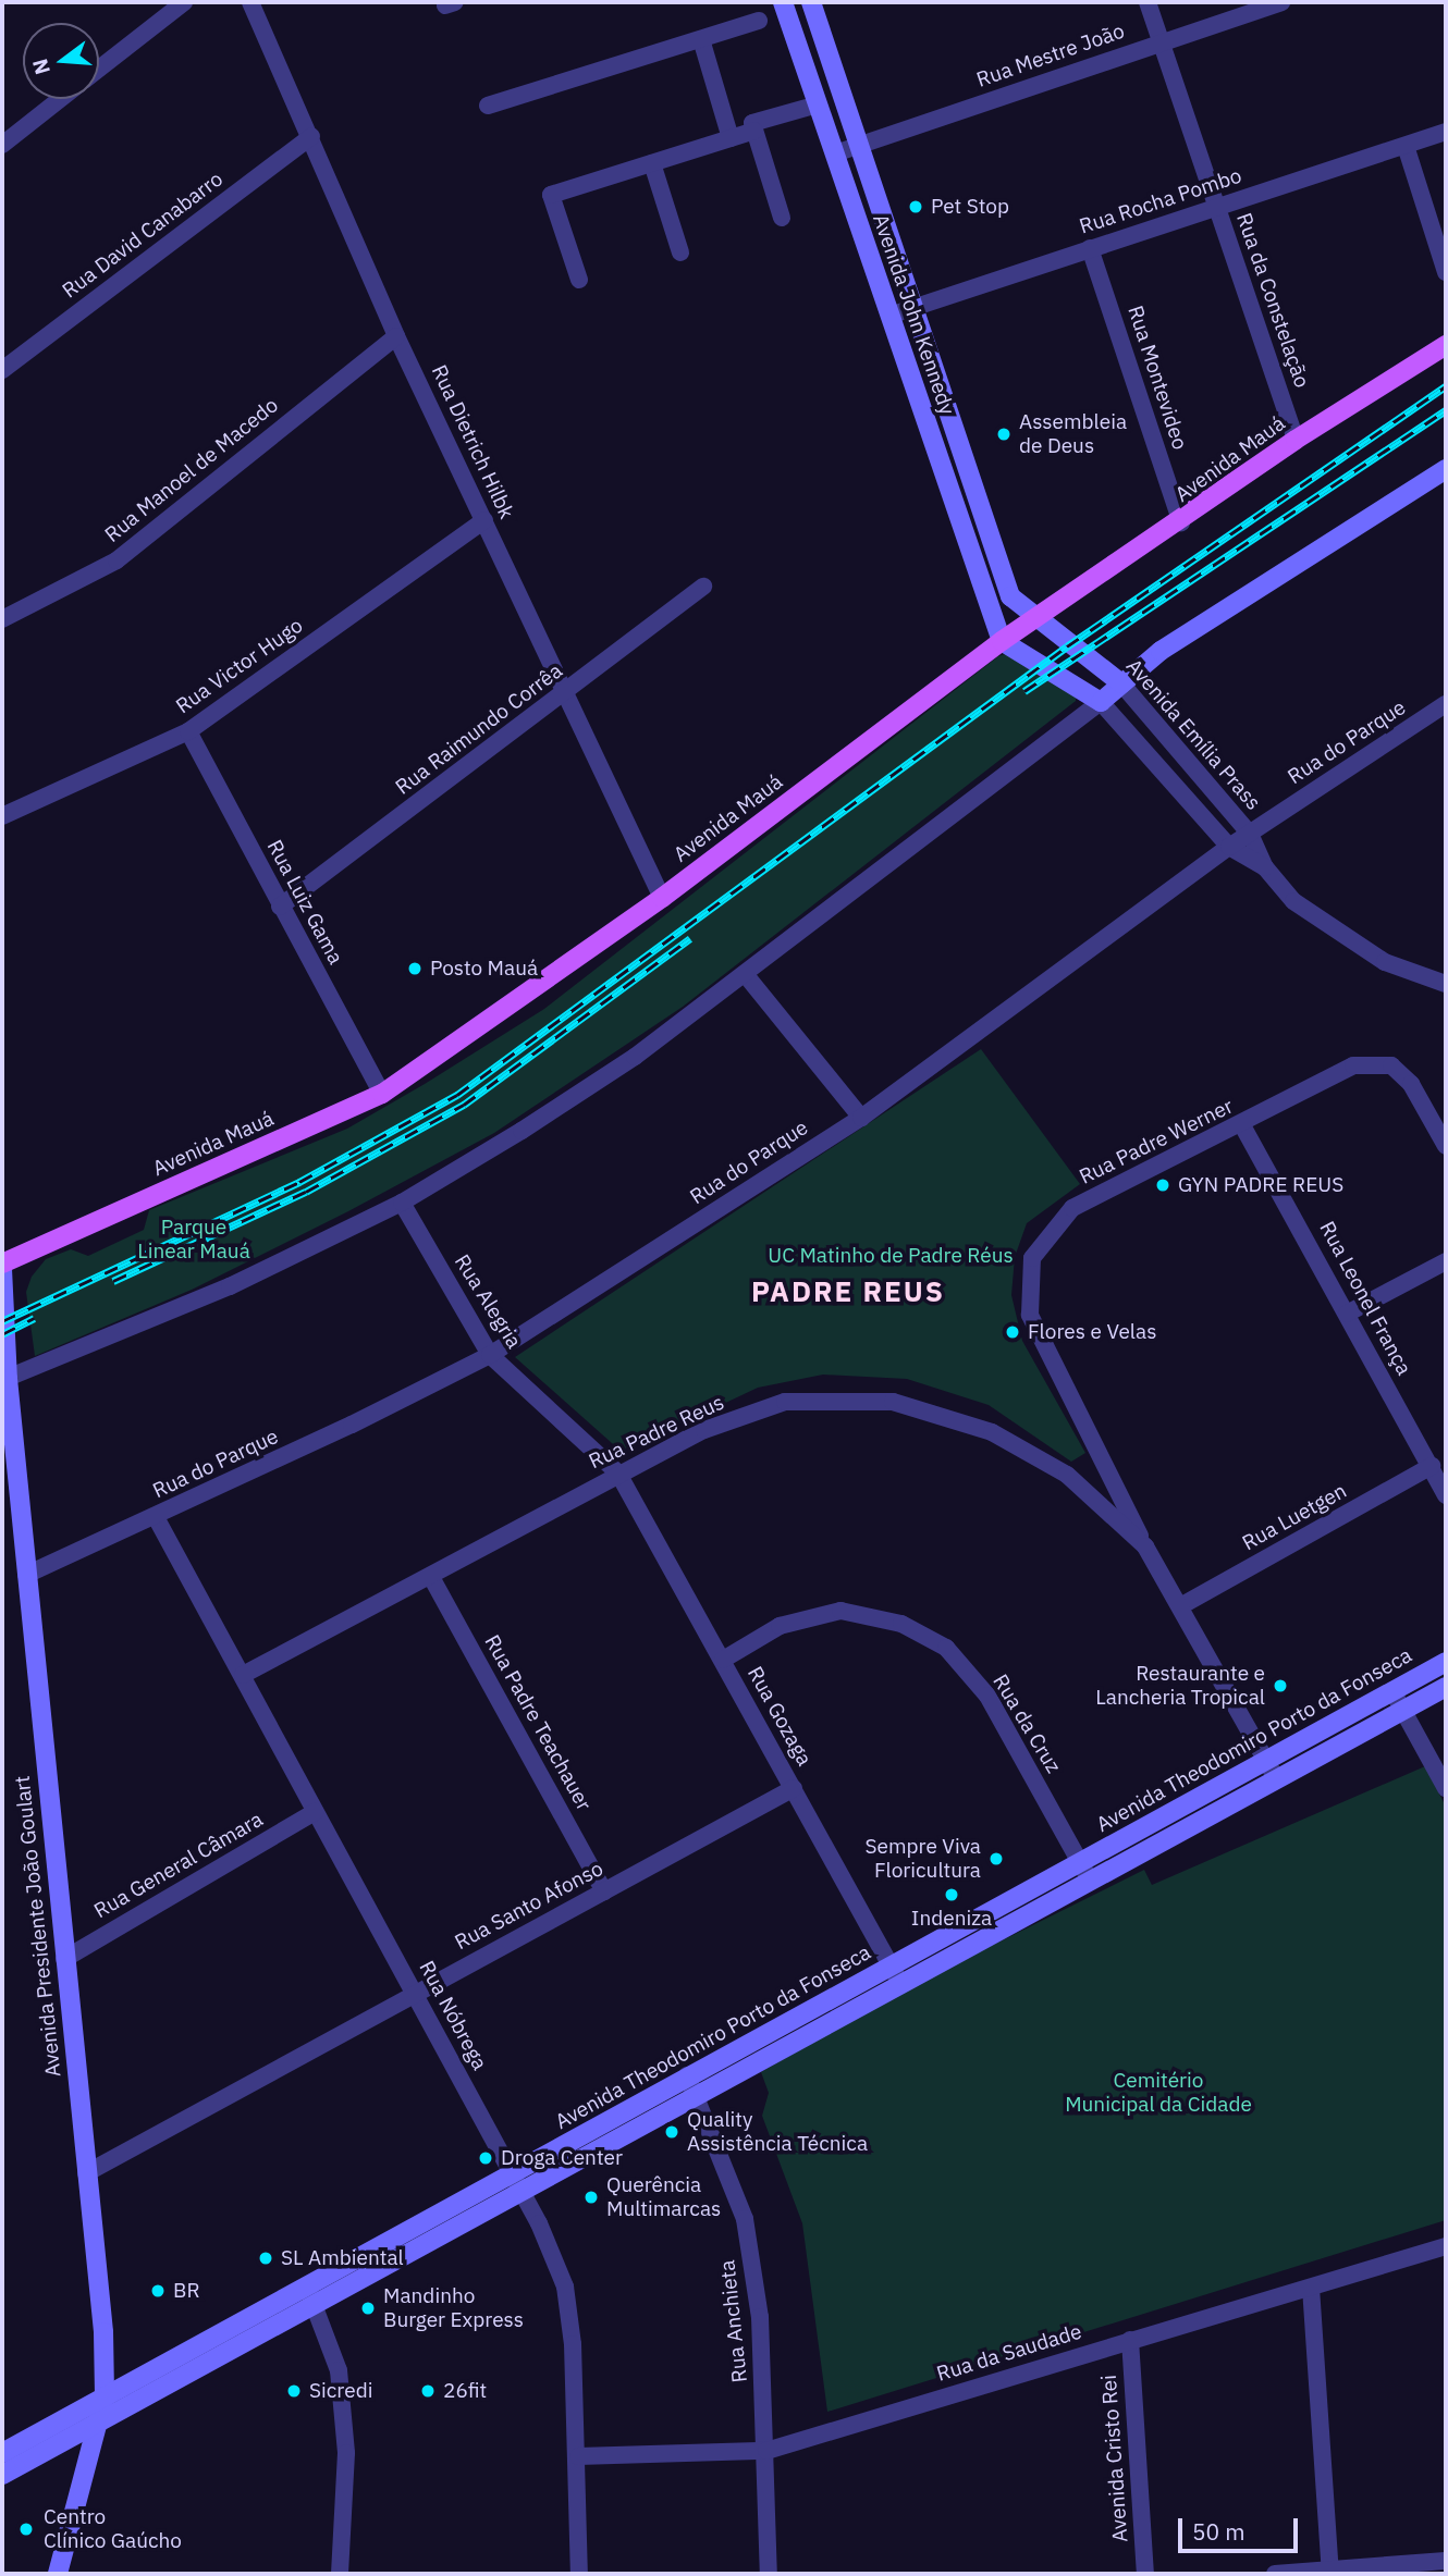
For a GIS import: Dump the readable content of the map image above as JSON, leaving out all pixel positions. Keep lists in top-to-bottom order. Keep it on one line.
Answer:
{"streets":{"main road":["Avenida John Kennedy","Avenida Mauá","Avenida Emília Prass","Avenida Theodomiro Porto da Fonseca","Avenida Presidente João Goulart"],"street":["Rua Mestre João","Rua Rocha Pombo","Rua David Canabarro","Rua da Constelação","Rua Montevideo","Rua Dietrich Hilbk","Rua Manoel de Macedo","Rua Victor Hugo","Rua Raimundo Corrêa","Rua do Parque","Rua Luiz Gama","Rua Padre Werner","Rua Leonel França","Rua Alegria","Rua Padre Reus","Rua Luetgen","Rua Gozaga","Rua Padre Teachauer","Rua da Cruz","Rua General Câmara","Rua Santo Afonso","Rua Nóbrega","Rua Anchieta","Rua da Saudade","Avenida Cristo Rei"]},"crossings":[["Rua Mestre João","Rua da Constelação"],["Rua Mestre João","Avenida John Kennedy"],["Rua Rocha Pombo","Rua da Constelação"],["Rua Rocha Pombo","Avenida John Kennedy"],["Rua Rocha Pombo","Rua Montevideo"],["Rua David Canabarro","Rua Dietrich Hilbk"],["Rua da Constelação","Avenida Mauá"],["Avenida John Kennedy","Avenida Mauá"],["Avenida John Kennedy","Avenida Emília Prass"],["Rua Montevideo","Avenida Mauá"],["Rua Dietrich Hilbk","Avenida Mauá"],["Rua Dietrich Hilbk","Rua Manoel de Macedo"],["Rua Dietrich Hilbk","Rua Victor Hugo"],["Rua Dietrich Hilbk","Rua Raimundo Corrêa"],["Avenida Mauá","Avenida Emília Prass"],["Avenida Mauá","Rua Luiz Gama"],["Avenida Mauá","Avenida Presidente João Goulart"],["Rua Victor Hugo","Rua Luiz Gama"],["Rua Raimundo Corrêa","Rua Luiz Gama"],["Avenida Emília Prass","Rua do Parque"],["Rua do Parque","Rua Alegria"],["Rua do Parque","Avenida Presidente João Goulart"],["Rua do Parque","Rua Nóbrega"],["Rua Padre Werner","Rua Leonel França"],["Rua Padre Werner","Rua Padre Reus"],["Rua Leonel França","Rua Luetgen"],["Rua Alegria","Rua Padre Reus"],["Rua Alegria","Rua Gozaga"],["Rua Padre Reus","Rua Luetgen"],["Rua Padre Reus","Rua Gozaga"],["Rua Padre Reus","Rua Padre Teachauer"],["Rua Padre Reus","Avenida Theodomiro Porto da Fonseca"],["Rua Padre Reus","Rua Nóbrega"],["Rua Gozaga","Rua da Cruz"],["Rua Gozaga","Avenida Theodomiro Porto da Fonseca"],["Rua Gozaga","Rua Santo Afonso"],["Rua Padre Teachauer","Rua Santo Afonso"],["Rua da Cruz","Avenida Theodomiro Porto da Fonseca"],["Avenida Theodomiro Porto da Fonseca","Avenida Presidente João Goulart"],["Avenida Theodomiro Porto da Fonseca","Rua Nóbrega"],["Avenida Theodomiro Porto da Fonseca","Rua Anchieta"],["Rua General Câmara","Avenida Presidente João Goulart"],["Rua General Câmara","Rua Nóbrega"],["Rua Santo Afonso","Avenida Presidente João Goulart"],["Rua Santo Afonso","Rua Nóbrega"],["Rua Nóbrega","Rua da Saudade"],["Rua Anchieta","Rua da Saudade"],["Rua da Saudade","Avenida Cristo Rei"]],"districts":["PADRE REUS"],"parks":["Parque Linear Mauá","UC Matinho de Padre Réus","Cemitério Municipal da Cidade"],"places":["Pet Stop","Assembleia de Deus","Posto Mauá","GYN PADRE REUS","Flores e Velas","Restaurante e Lancheria Tropical","Sempre Viva Floricultura","Indeniza","Quality Assistência Técnica","Droga Center","Querência Multimarcas","SL Ambiental","BR","Mandinho Burger Express","Sicredi","26fit","Centro Clínico Gaúcho"],"scale_bar":"50 m","north":"left"}
